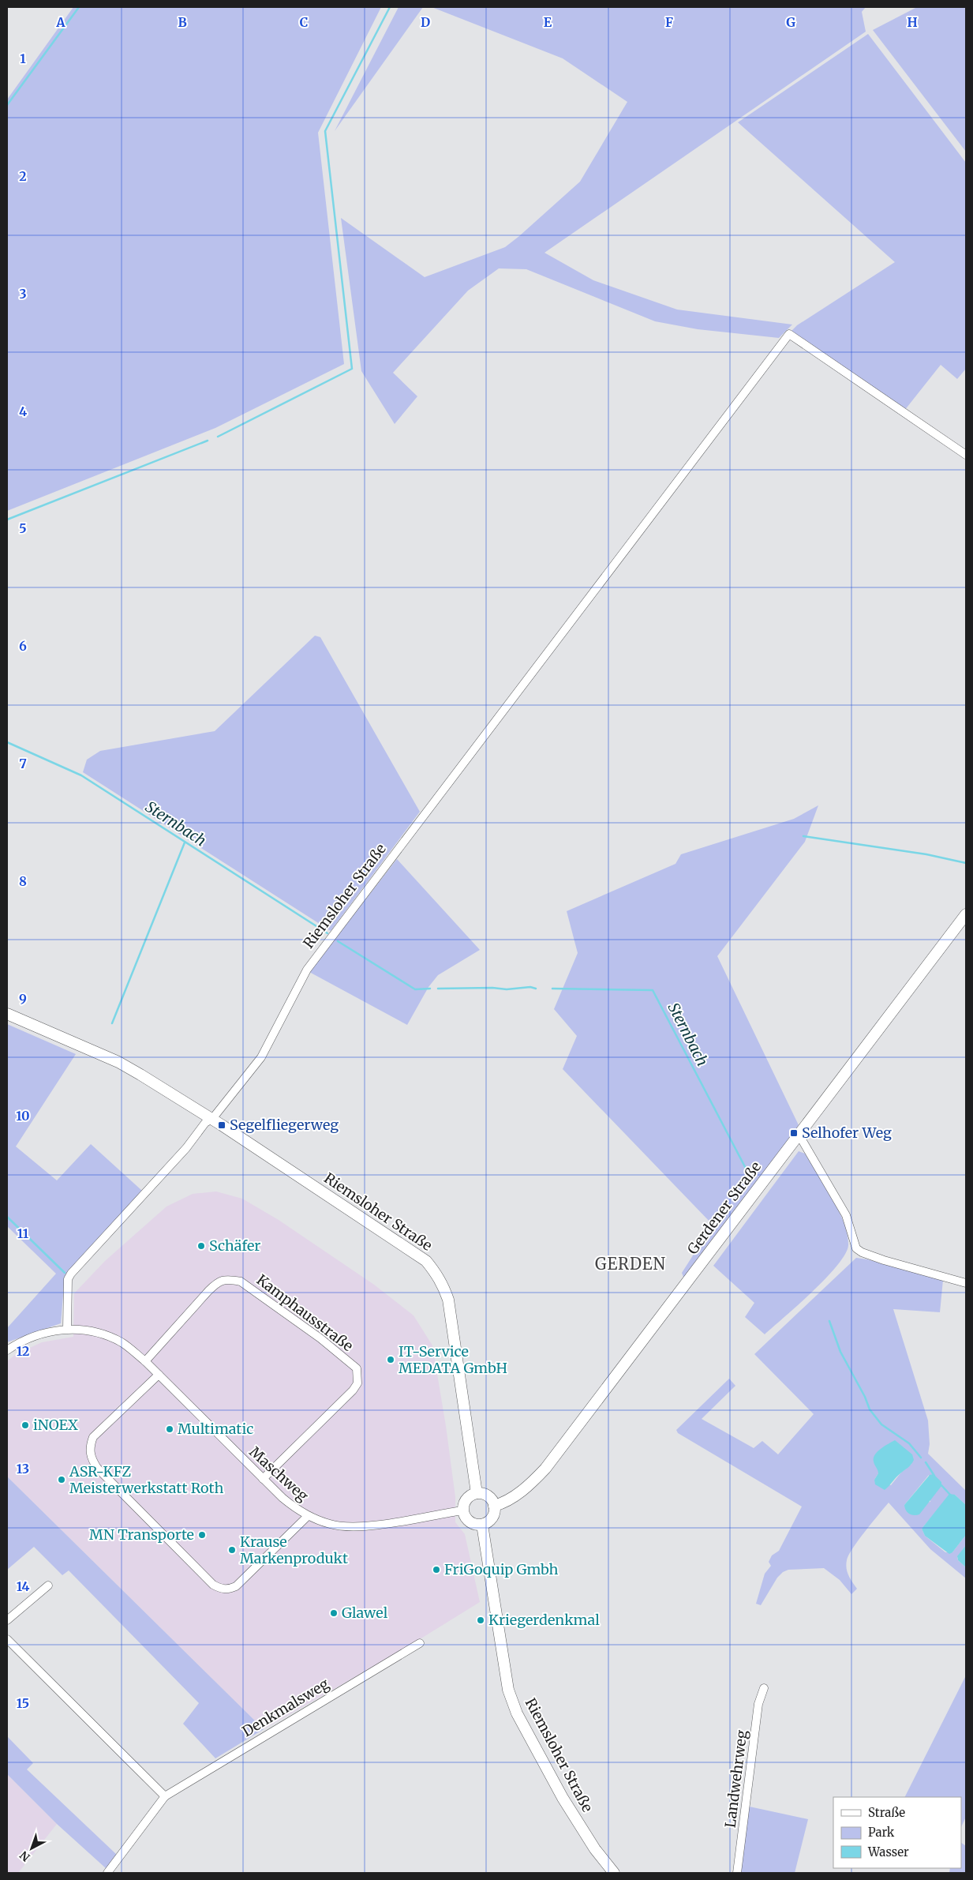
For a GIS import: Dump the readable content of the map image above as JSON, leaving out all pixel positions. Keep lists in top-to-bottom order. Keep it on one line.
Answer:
{"streets":{"main road":["Riemsloher Straße","Gerdener Straße"],"street":["Kamphausstraße","Maschweg","Denkmalsweg","Landwehrweg"]},"crossings":[["Riemsloher Straße","Gerdener Straße"],["Riemsloher Straße","Maschweg"],["Gerdener Straße","Maschweg"],["Kamphausstraße","Maschweg"]],"districts":["GERDEN"],"water":["Sternbach"],"places":{"transit":["Segelfliegerweg","Selhofer Weg"],"other":["Schäfer","IT-Service MEDATA GmbH","iNOEX","Multimatic","ASR-KFZ Meisterwerkstatt Roth","MN Transporte","Krause Markenprodukt","FriGoquip Gmbh","Glawel","Kriegerdenkmal"]},"legend":["Straße","Park","Wasser"],"north":"bottom left","grid":{"columns":["A","B","C","D","E","F","G","H"],"rows":["1","2","3","4","5","6","7","8","9","10","11","12","13","14","15"]}}
